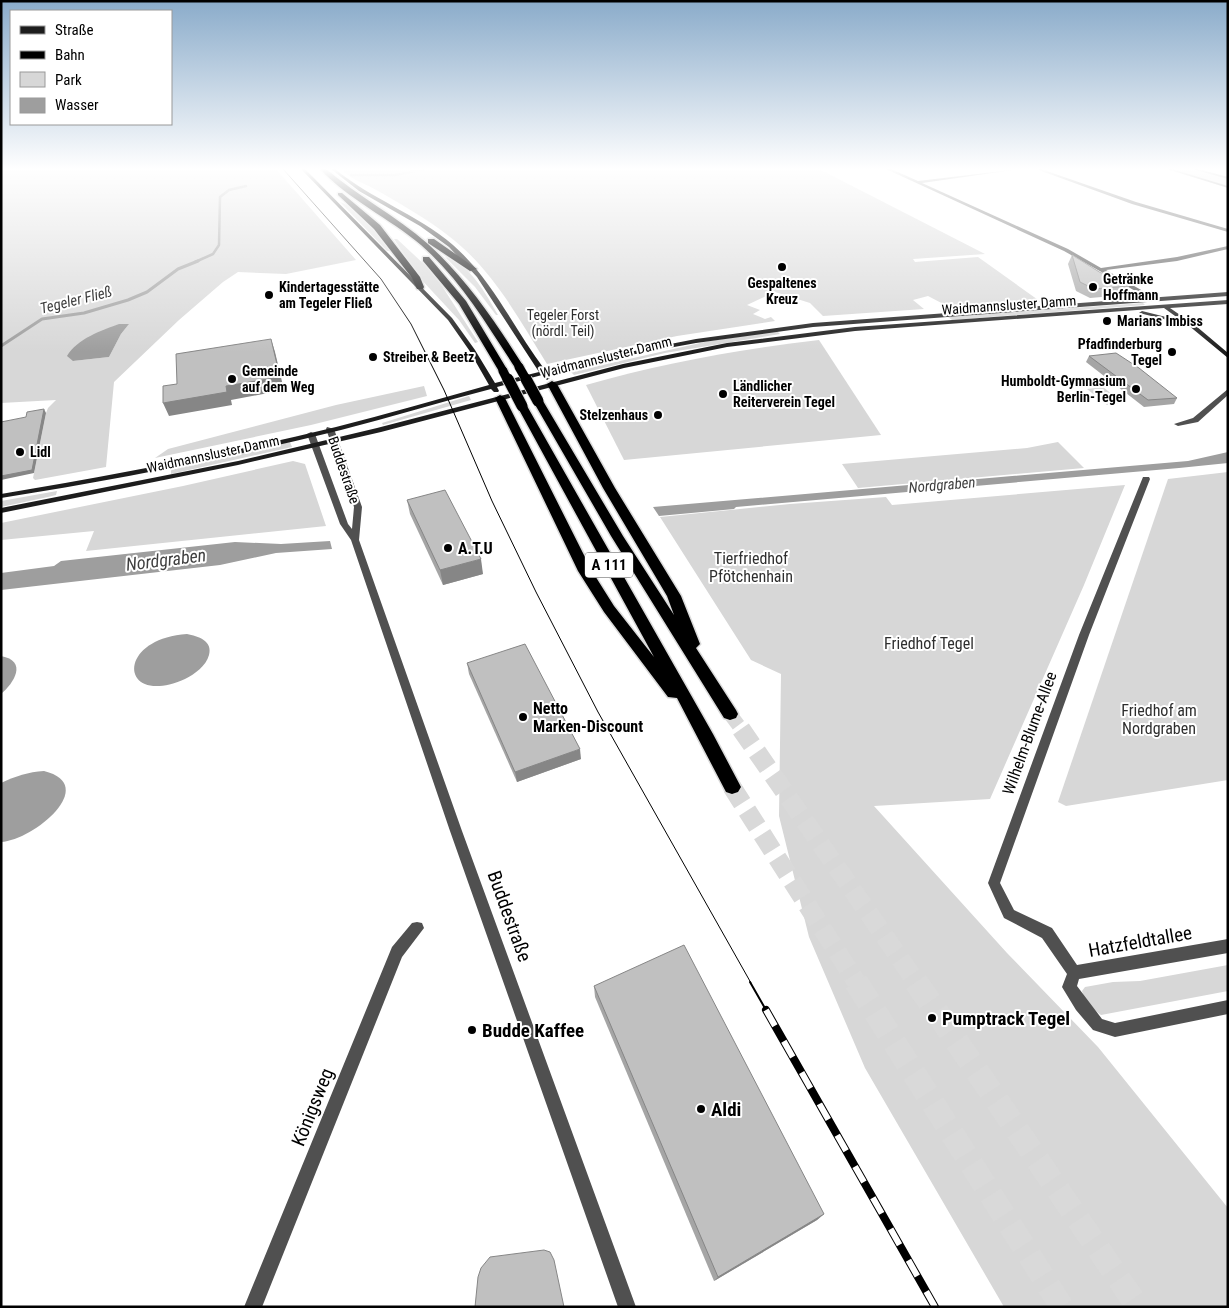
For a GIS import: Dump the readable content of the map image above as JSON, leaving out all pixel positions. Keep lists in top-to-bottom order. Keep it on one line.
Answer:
{"streets":{"highway":["A 111"],"main road":["Waidmannsluster Damm"],"street":["Buddestraße","Wilhelm-Blume-Allee","Hatzfeldtallee","Königsweg"]},"crossings":[["Waidmannsluster Damm","Buddestraße"],["Wilhelm-Blume-Allee","Hatzfeldtallee"]],"water":["Tegeler Fließ","Nordgraben"],"parks":["Tegeler Forst (nördl. Teil)","Tierfriedhof Pfötchenhain","Friedhof Tegel","Friedhof am Nordgraben"],"places":["Gespaltenes Kreuz","Getränke Hoffmann","Kindertagesstätte am Tegeler Fließ","Marians Imbiss","Pfadfinderburg Tegel","Streiber & Beetz","Gemeinde auf dem Weg","Humboldt-Gymnasium Berlin-Tegel","Ländlicher Reiterverein Tegel","Stelzenhaus","Lidl","A.T.U","Netto Marken-Discount","Pumptrack Tegel","Budde Kaffee","Aldi"],"legend":["Straße","Bahn","Park","Wasser"]}
